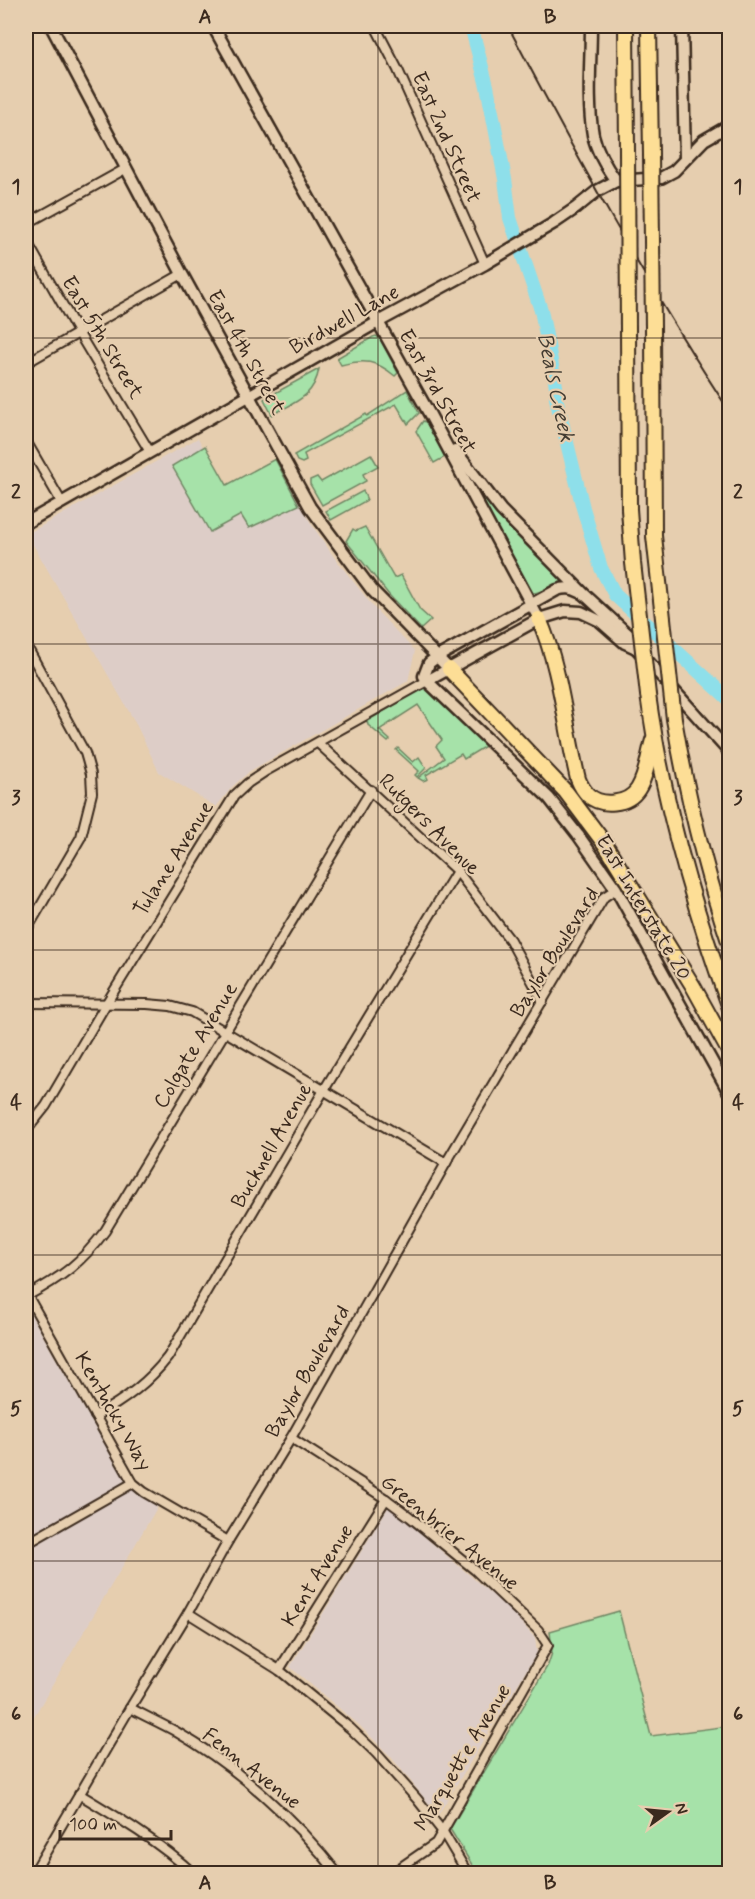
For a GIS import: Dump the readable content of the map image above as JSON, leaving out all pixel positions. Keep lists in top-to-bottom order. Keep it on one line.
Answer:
{"streets":{"main road":["Birdwell Lane","East 4th Street","East 3rd Street","Tulane Avenue","East Interstate 20"],"street":["East 2nd Street","East 5th Street","Rutgers Avenue","Baylor Boulevard","Colgate Avenue","Bucknell Avenue","Kentucky Way","Greenbrier Avenue","Kent Avenue","Marquette Avenue","Fenn Avenue"]},"crossings":[["East 2nd Street","Birdwell Lane"],["Birdwell Lane","East 5th Street"],["Birdwell Lane","East 4th Street"],["Birdwell Lane","East 3rd Street"],["East 4th Street","Tulane Avenue"],["East 3rd Street","Tulane Avenue"],["Rutgers Avenue","Tulane Avenue"],["Rutgers Avenue","Baylor Boulevard"],["Rutgers Avenue","Colgate Avenue"],["Rutgers Avenue","Bucknell Avenue"],["Tulane Avenue","East Interstate 20"],["East Interstate 20","Baylor Boulevard"],["Baylor Boulevard","Kentucky Way"],["Baylor Boulevard","Greenbrier Avenue"],["Baylor Boulevard","Fenn Avenue"],["Colgate Avenue","Kentucky Way"],["Bucknell Avenue","Kentucky Way"],["Greenbrier Avenue","Kent Avenue"],["Greenbrier Avenue","Marquette Avenue"]],"water":["Beals Creek"],"scale_bar":"100 m","north":"right","grid":{"columns":["A","B"],"rows":["1","2","3","4","5","6"]}}
